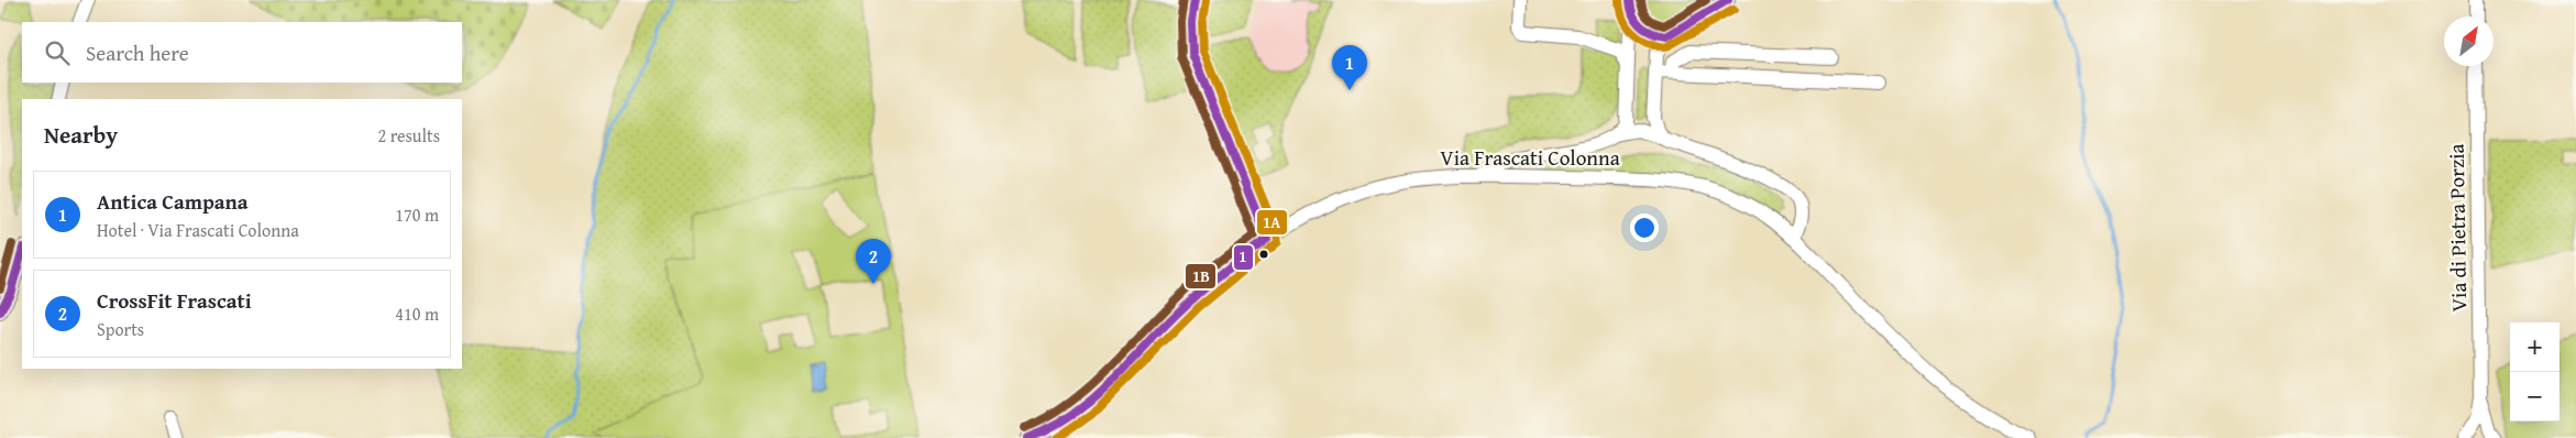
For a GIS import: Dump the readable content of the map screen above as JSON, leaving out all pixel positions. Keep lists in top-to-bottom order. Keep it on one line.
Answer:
{"streets":{"street":["Via Frascati Colonna","Via di Pietra Porzia"]},"lines":["transit line 1","transit line 1A","transit line 1B"],"north":"top right","page":{"search":"Search here","pins":["1","2"],"heading":["Nearby","2 results"],"list":[{"mark":"1","name":"Antica Campana","note":"Hotel · Via Frascati Colonna","value":"170 m"},{"mark":"2","name":"CrossFit Frascati","note":"Sports","value":"410 m"}],"map_buttons":["+","−"]}}
